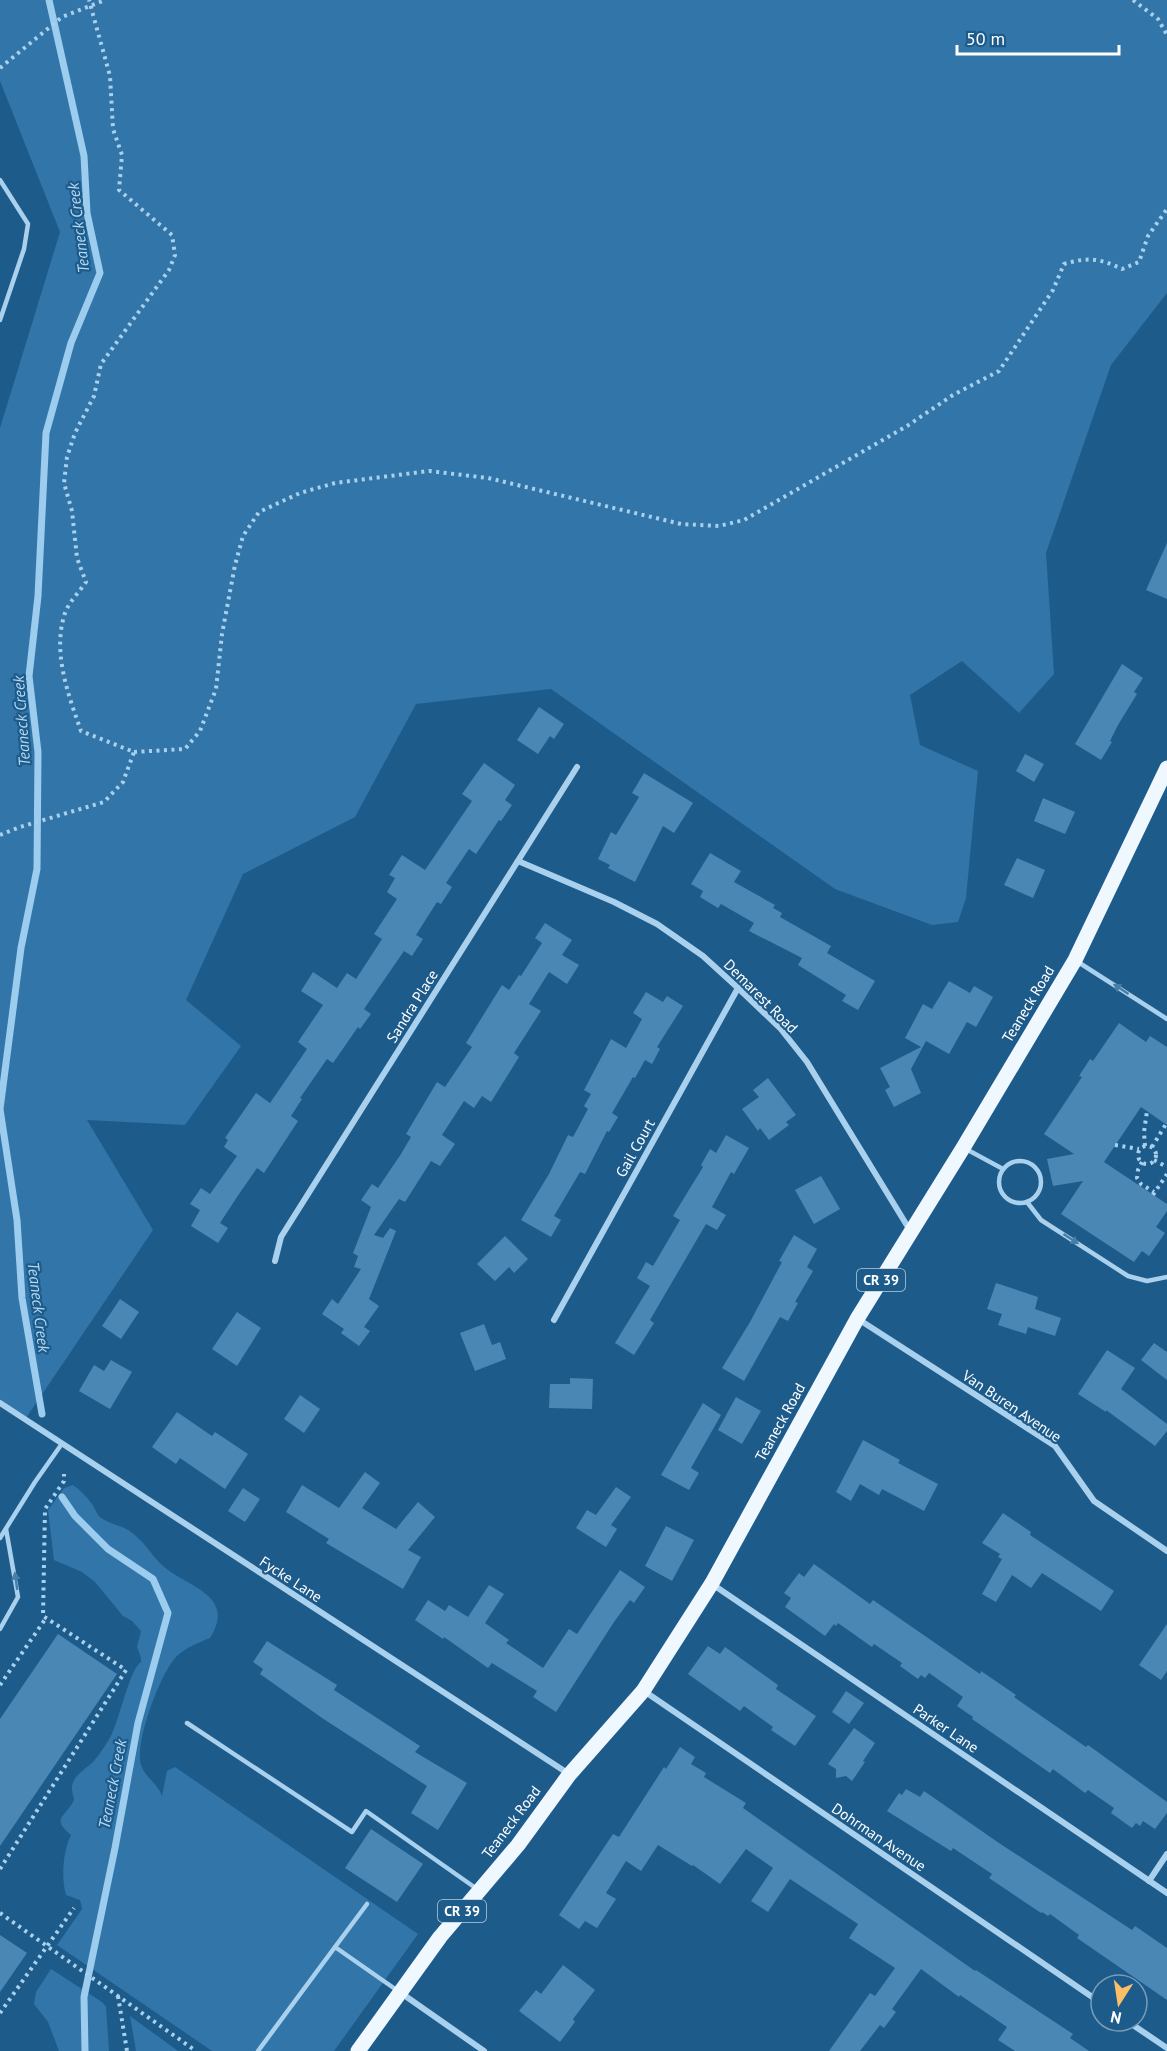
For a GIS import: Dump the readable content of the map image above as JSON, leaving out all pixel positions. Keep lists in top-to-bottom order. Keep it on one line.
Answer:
{"streets":{"main road":["Teaneck Road","CR 39"],"street":["Demarest Road","Sandra Place","Gail Court","Van Buren Avenue","Fycke Lane","Parker Lane","Dohrman Avenue"]},"crossings":[["Demarest Road","Teaneck Road"],["Demarest Road","Sandra Place"],["Demarest Road","Gail Court"],["Teaneck Road","Van Buren Avenue"],["Teaneck Road","Fycke Lane"],["Teaneck Road","Parker Lane"],["Teaneck Road","Dohrman Avenue"]],"water":["Teaneck Creek"],"scale_bar":"50 m","north":"bottom"}
